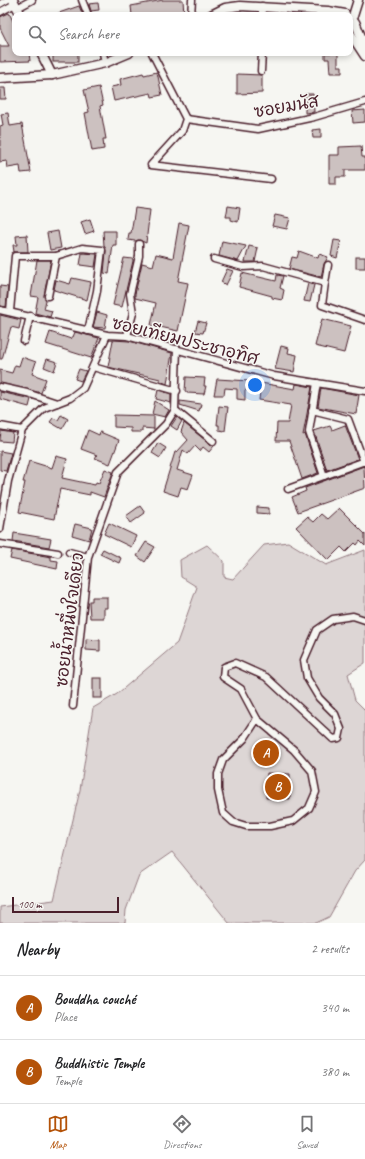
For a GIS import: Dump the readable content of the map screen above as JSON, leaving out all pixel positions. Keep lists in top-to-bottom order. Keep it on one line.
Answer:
{"streets":{"street":["ซอยมนัส","ซอยเทียมประชาอุทิศ","ซอยน้ำหนึ่งใจเดียว"]},"crossings":[["ซอยเทียมประชาอุทิศ","ซอยน้ำหนึ่งใจเดียว"]],"scale_bar":"100 m","page":{"search":"Search here","pins":["A","B"],"scale":"100 m","heading":["Nearby","2 results"],"list":[{"mark":"A","name":"Bouddha couché","note":"Place","value":"340 m"},{"mark":"B","name":"Buddhistic Temple","note":"Temple","value":"380 m"}],"nav":["Map","Directions","Saved"]}}
